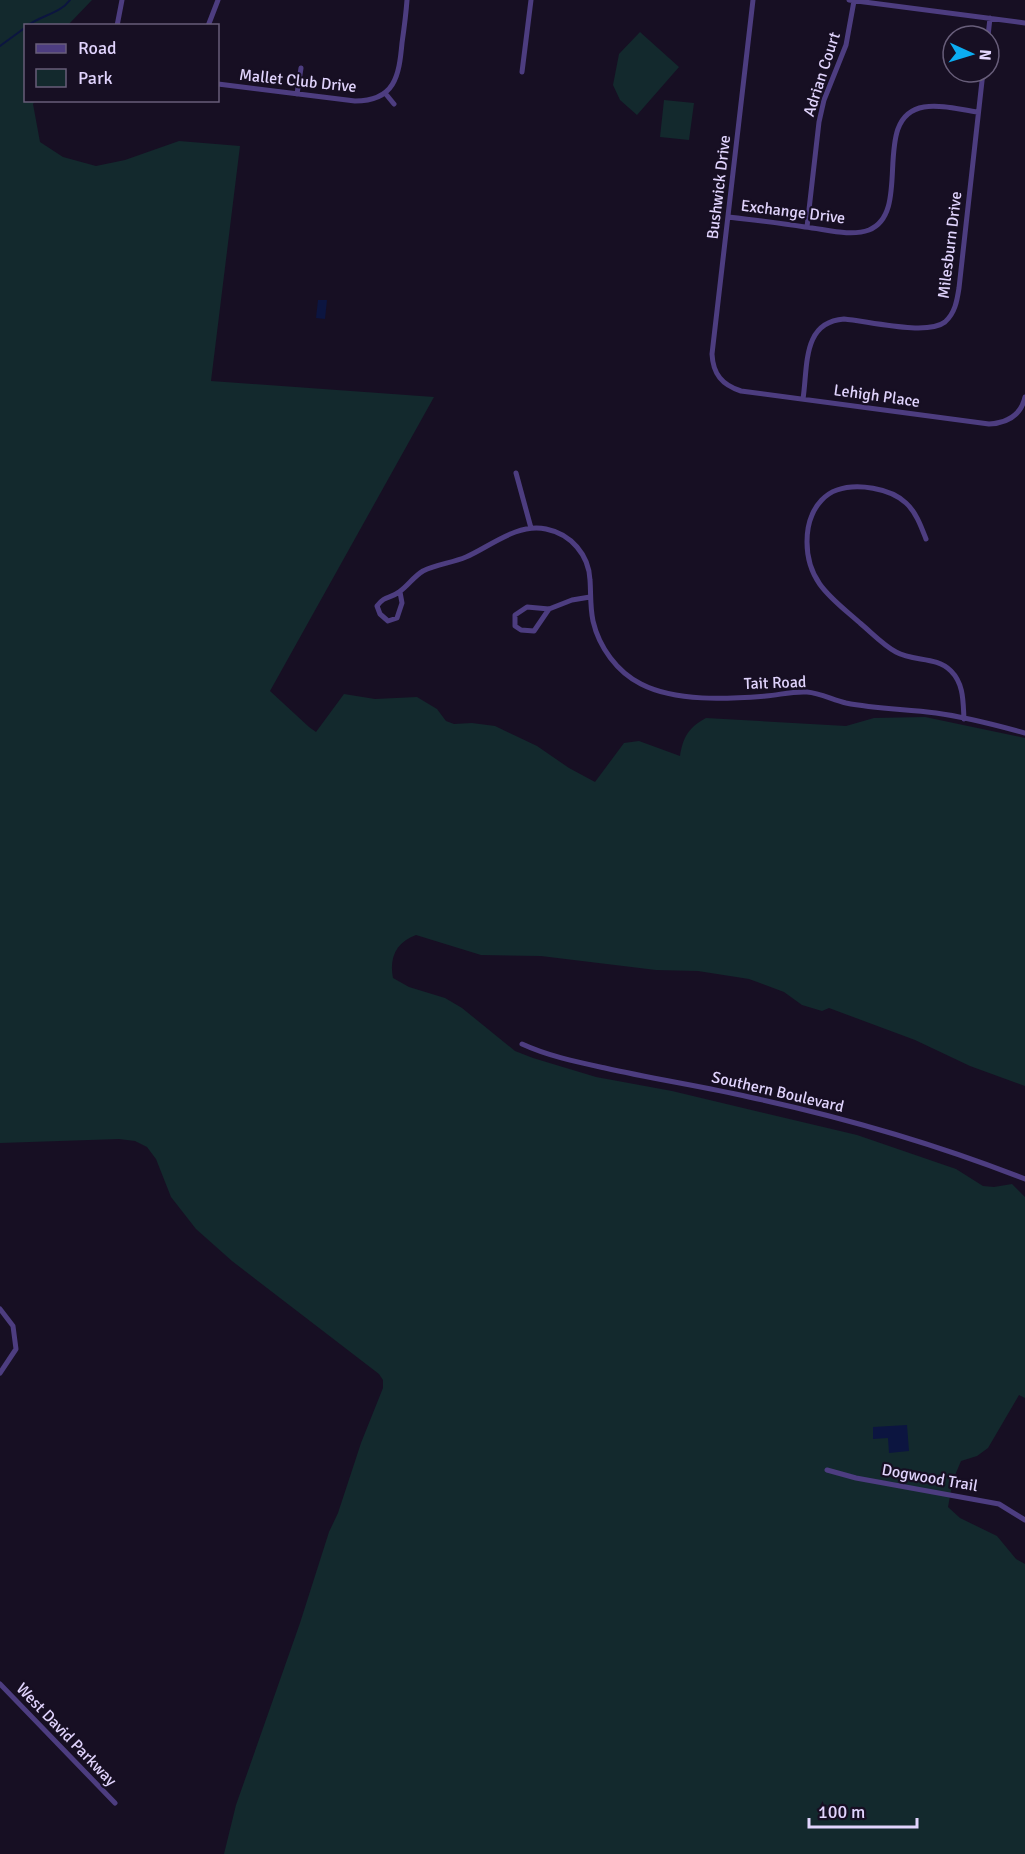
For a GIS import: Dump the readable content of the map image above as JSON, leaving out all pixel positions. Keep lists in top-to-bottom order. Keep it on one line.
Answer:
{"streets":{"street":["Adrian Court","Mallet Club Drive","Bushwick Drive","Exchange Drive","Milesburn Drive","Lehigh Place","Tait Road","Southern Boulevard","Dogwood Trail","West David Parkway"]},"crossings":[["Adrian Court","Exchange Drive"],["Bushwick Drive","Exchange Drive"],["Bushwick Drive","Lehigh Place"],["Exchange Drive","Milesburn Drive"],["Milesburn Drive","Lehigh Place"]],"legend":["Road","Park"],"scale_bar":"100 m","north":"right"}
